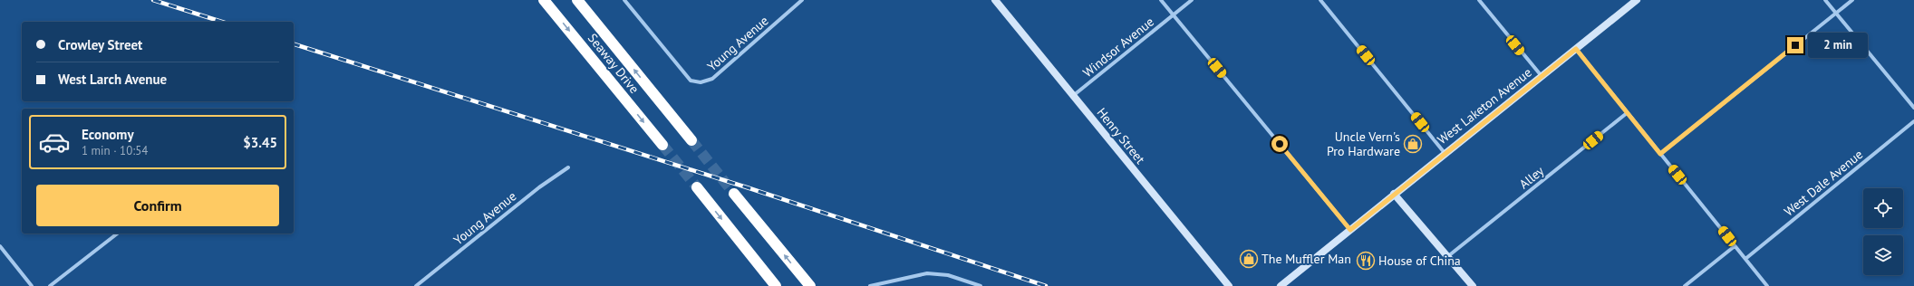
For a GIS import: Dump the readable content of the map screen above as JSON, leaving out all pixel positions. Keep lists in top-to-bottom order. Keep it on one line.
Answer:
{"streets":{"highway":["Seaway Drive"],"main road":["West Laketon Avenue","Henry Street"],"street":["Young Avenue","Windsor Avenue","Alley","West Dale Avenue"]},"crossings":[["Windsor Avenue","Henry Street"]],"places":{"shop":["Uncle Vern's Pro Hardware","The Muffler Man"],"restaurant":["House of China"]},"page":{"banner":["Crowley Street","West Larch Avenue"],"bubble":"2 min","list":[{"name":"Economy","note":"1 min · 10:54","value":"$3.45"}],"buttons":"Confirm"}}
